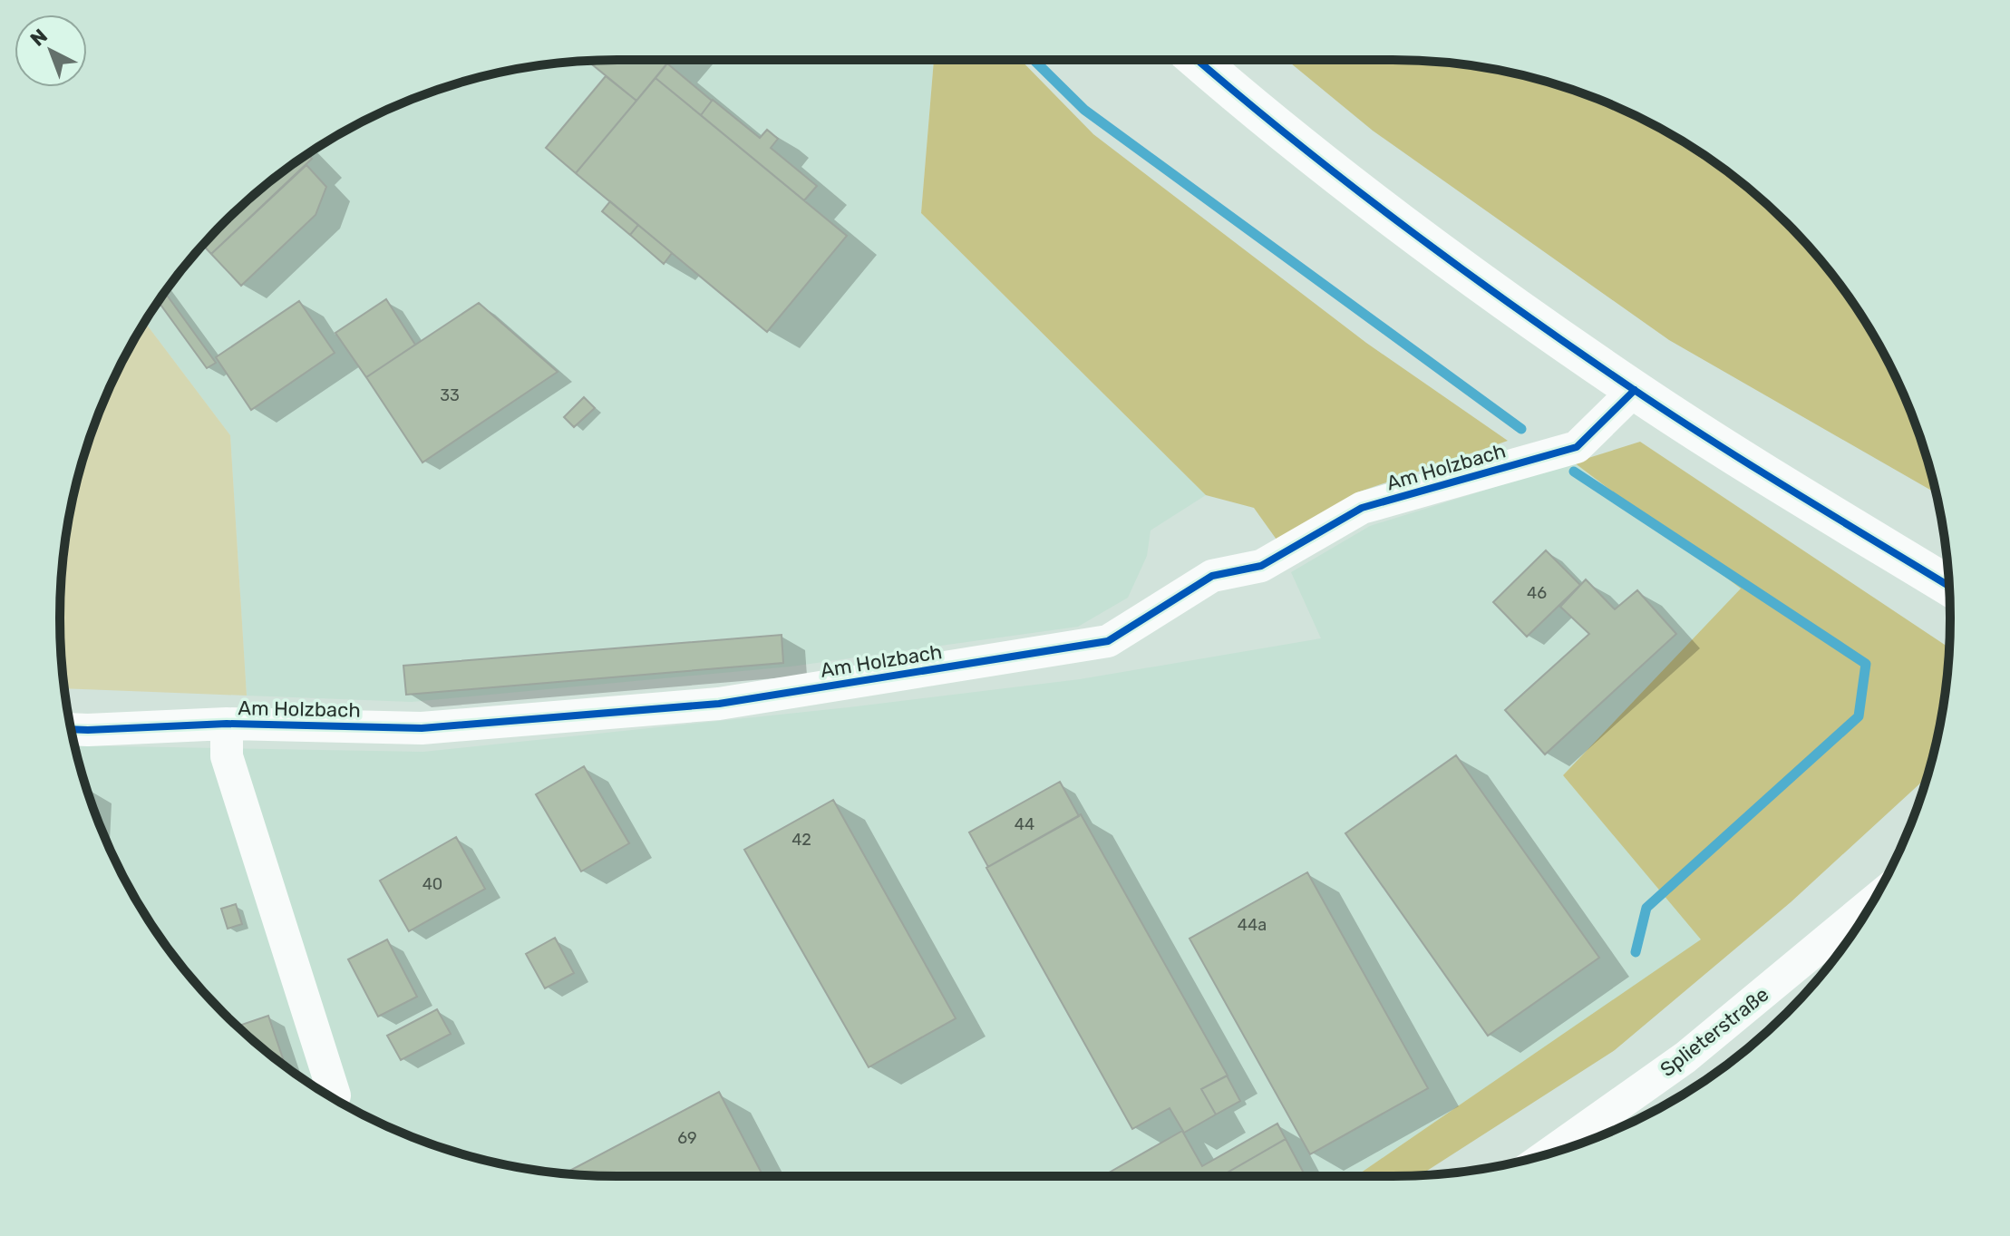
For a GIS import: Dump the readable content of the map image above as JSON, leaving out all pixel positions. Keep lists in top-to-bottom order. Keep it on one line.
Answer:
{"streets":{"street":["Am Holzbach","Splieterstraße"]},"house_numbers":["33","46","44","42","40","44a","69"],"north":"top left"}
